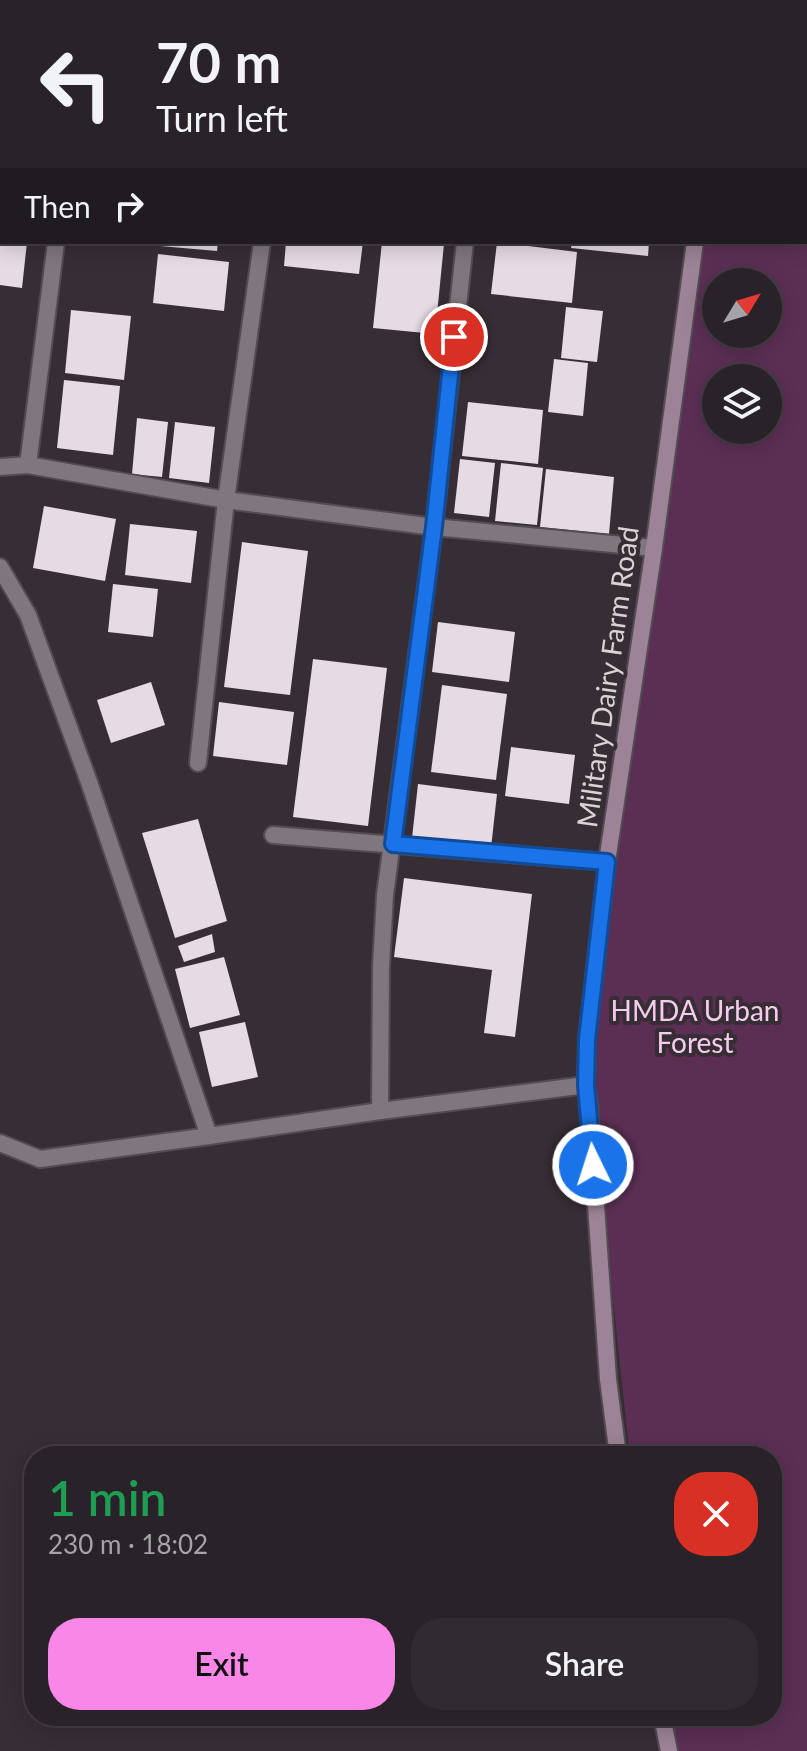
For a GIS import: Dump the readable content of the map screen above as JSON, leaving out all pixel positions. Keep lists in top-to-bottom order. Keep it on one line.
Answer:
{"streets":{"main road":["Military Dairy Farm Road"]},"parks":["HMDA Urban Forest"],"north":"top right","page":{"turn":["70 m","Turn left"],"then":"Then","heading":["1 min","230 m · 18:02"],"buttons":["Exit","Share"]}}
